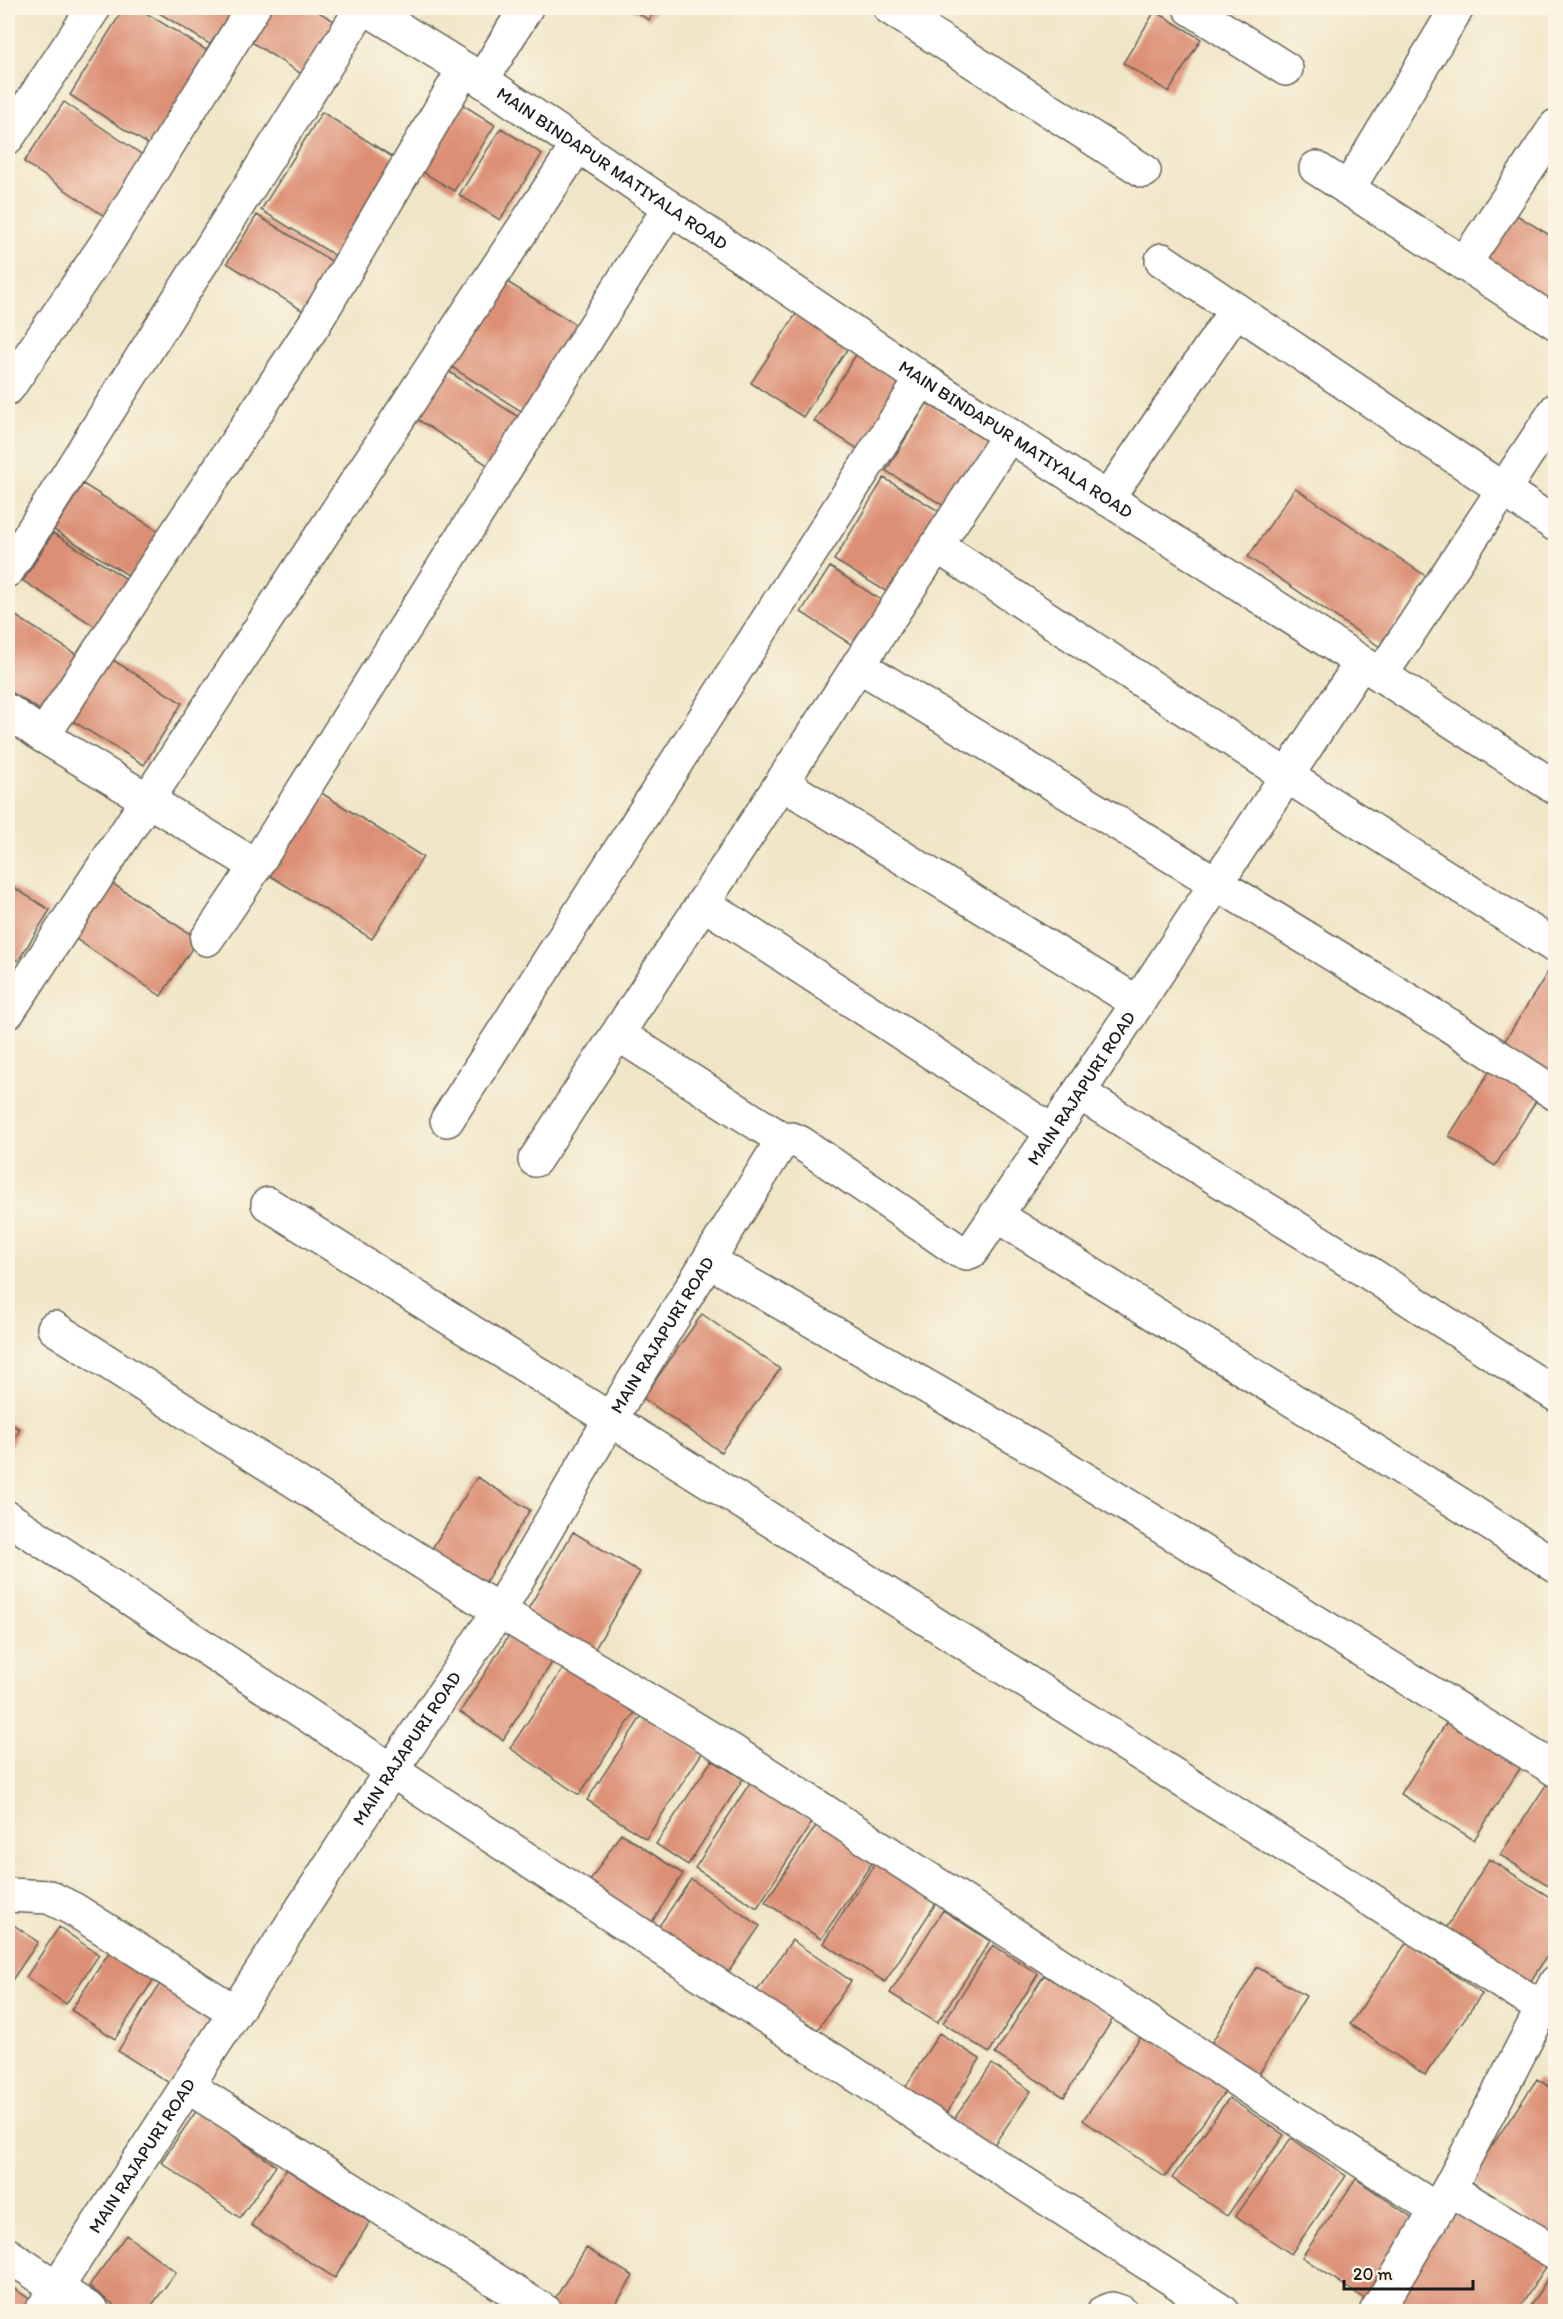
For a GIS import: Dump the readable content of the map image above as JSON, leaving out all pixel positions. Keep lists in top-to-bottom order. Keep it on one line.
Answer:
{"streets":{"street":["MAIN BINDAPUR MATIYALA ROAD","MAIN RAJAPURI ROAD"]},"crossings":[["MAIN BINDAPUR MATIYALA ROAD","MAIN RAJAPURI ROAD"]],"scale_bar":"20 m"}
